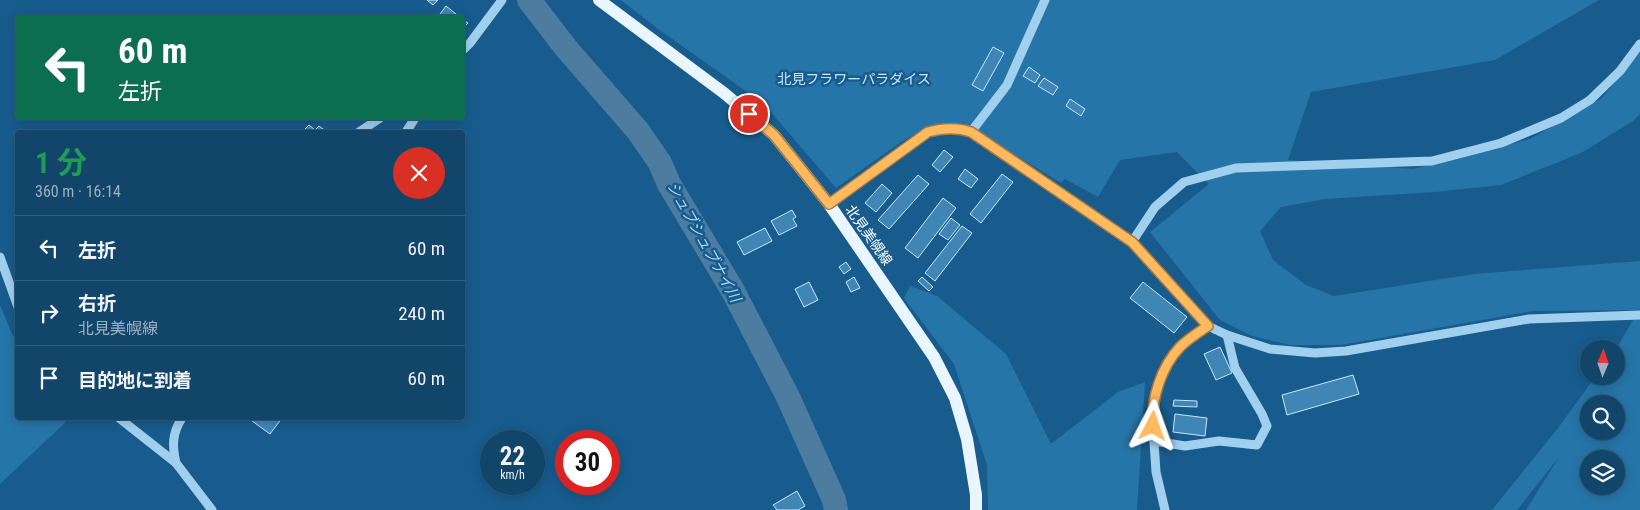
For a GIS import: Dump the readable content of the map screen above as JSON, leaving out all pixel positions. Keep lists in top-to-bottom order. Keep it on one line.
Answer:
{"streets":{"main road":["北見美幌線"]},"water":["シュブシュブナイ川"],"parks":["北見フラワーパラダイス"],"north":"top","page":{"turn":["60 m","左折"],"heading":["1 分","360 m · 16:14"],"list":[{"name":"左折","value":"60 m"},{"name":"右折","note":"北見美幌線","value":"240 m"},{"name":"目的地に到着","value":"60 m"}],"speed":"22 km/h","limit":"30"}}
